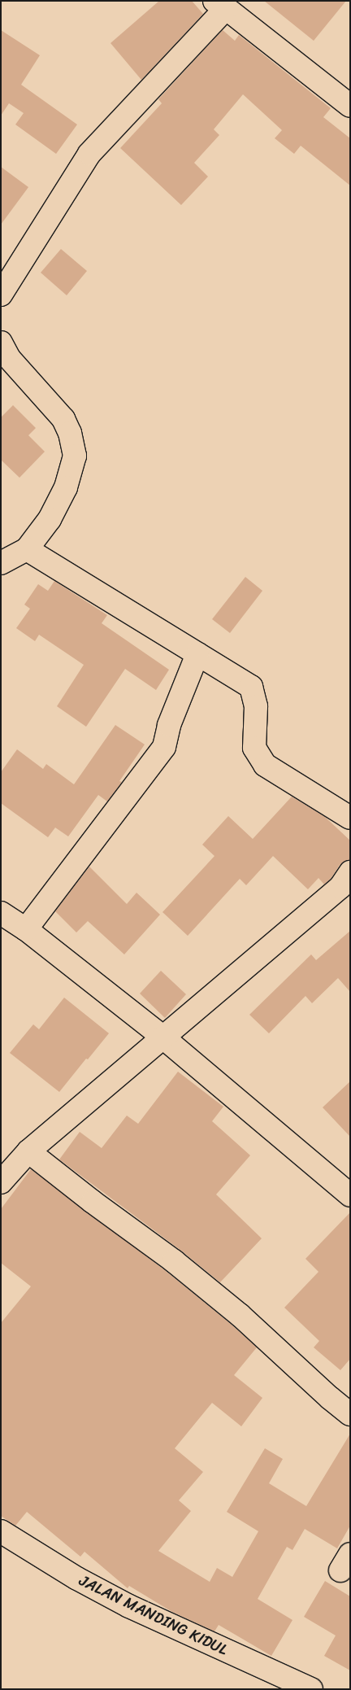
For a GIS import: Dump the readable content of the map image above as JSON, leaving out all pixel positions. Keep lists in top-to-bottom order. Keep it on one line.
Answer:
{"streets":{"street":["JALAN MANDING KIDUL"]}}
